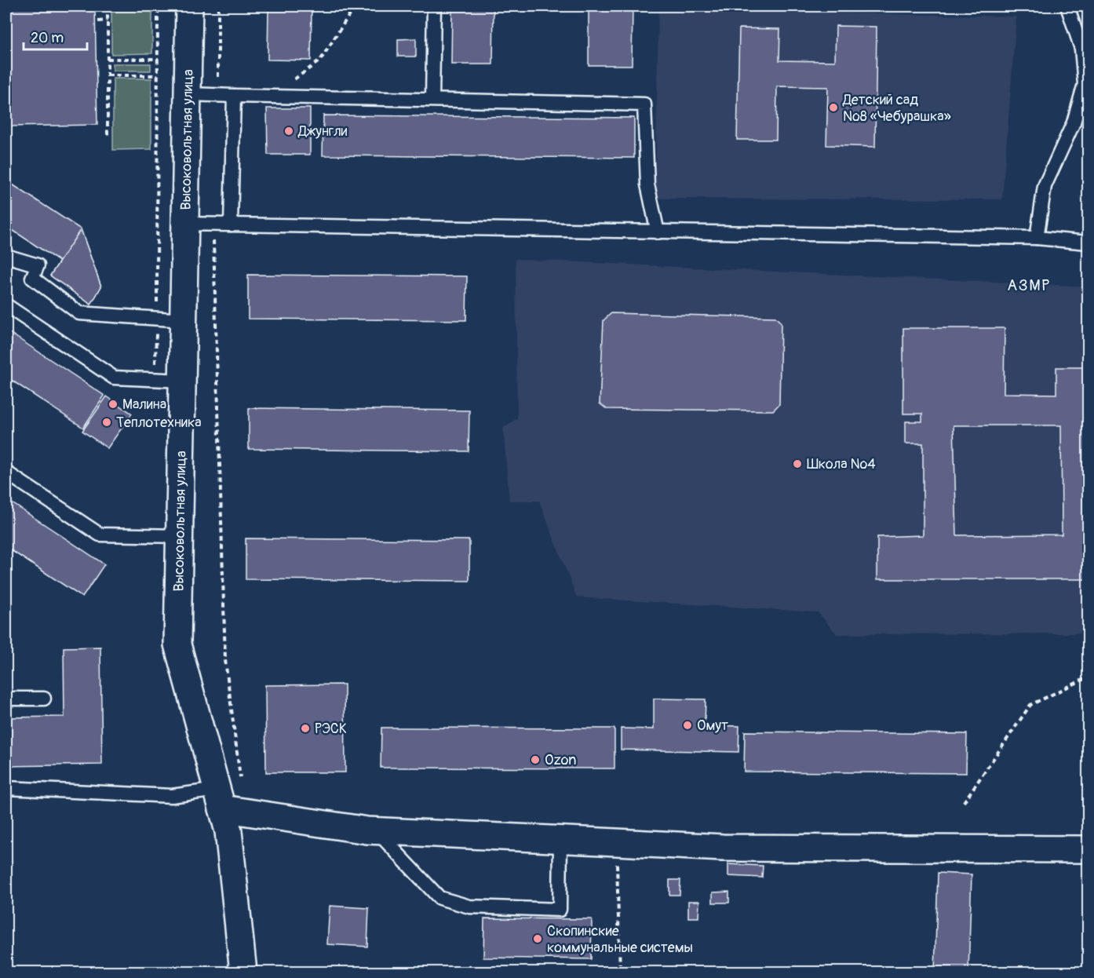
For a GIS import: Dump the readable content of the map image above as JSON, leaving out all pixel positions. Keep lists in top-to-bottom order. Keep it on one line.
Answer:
{"streets":{"main road":["Высоковольтная улица"]},"districts":["АЗМР"],"places":["Детский сад №8 «Чебурашка»","Джунгли","Малина","Теплотехника","Школа №4","Омут","РЭСК","Ozon","Скопинские коммунальные системы"],"scale_bar":"20 m"}
